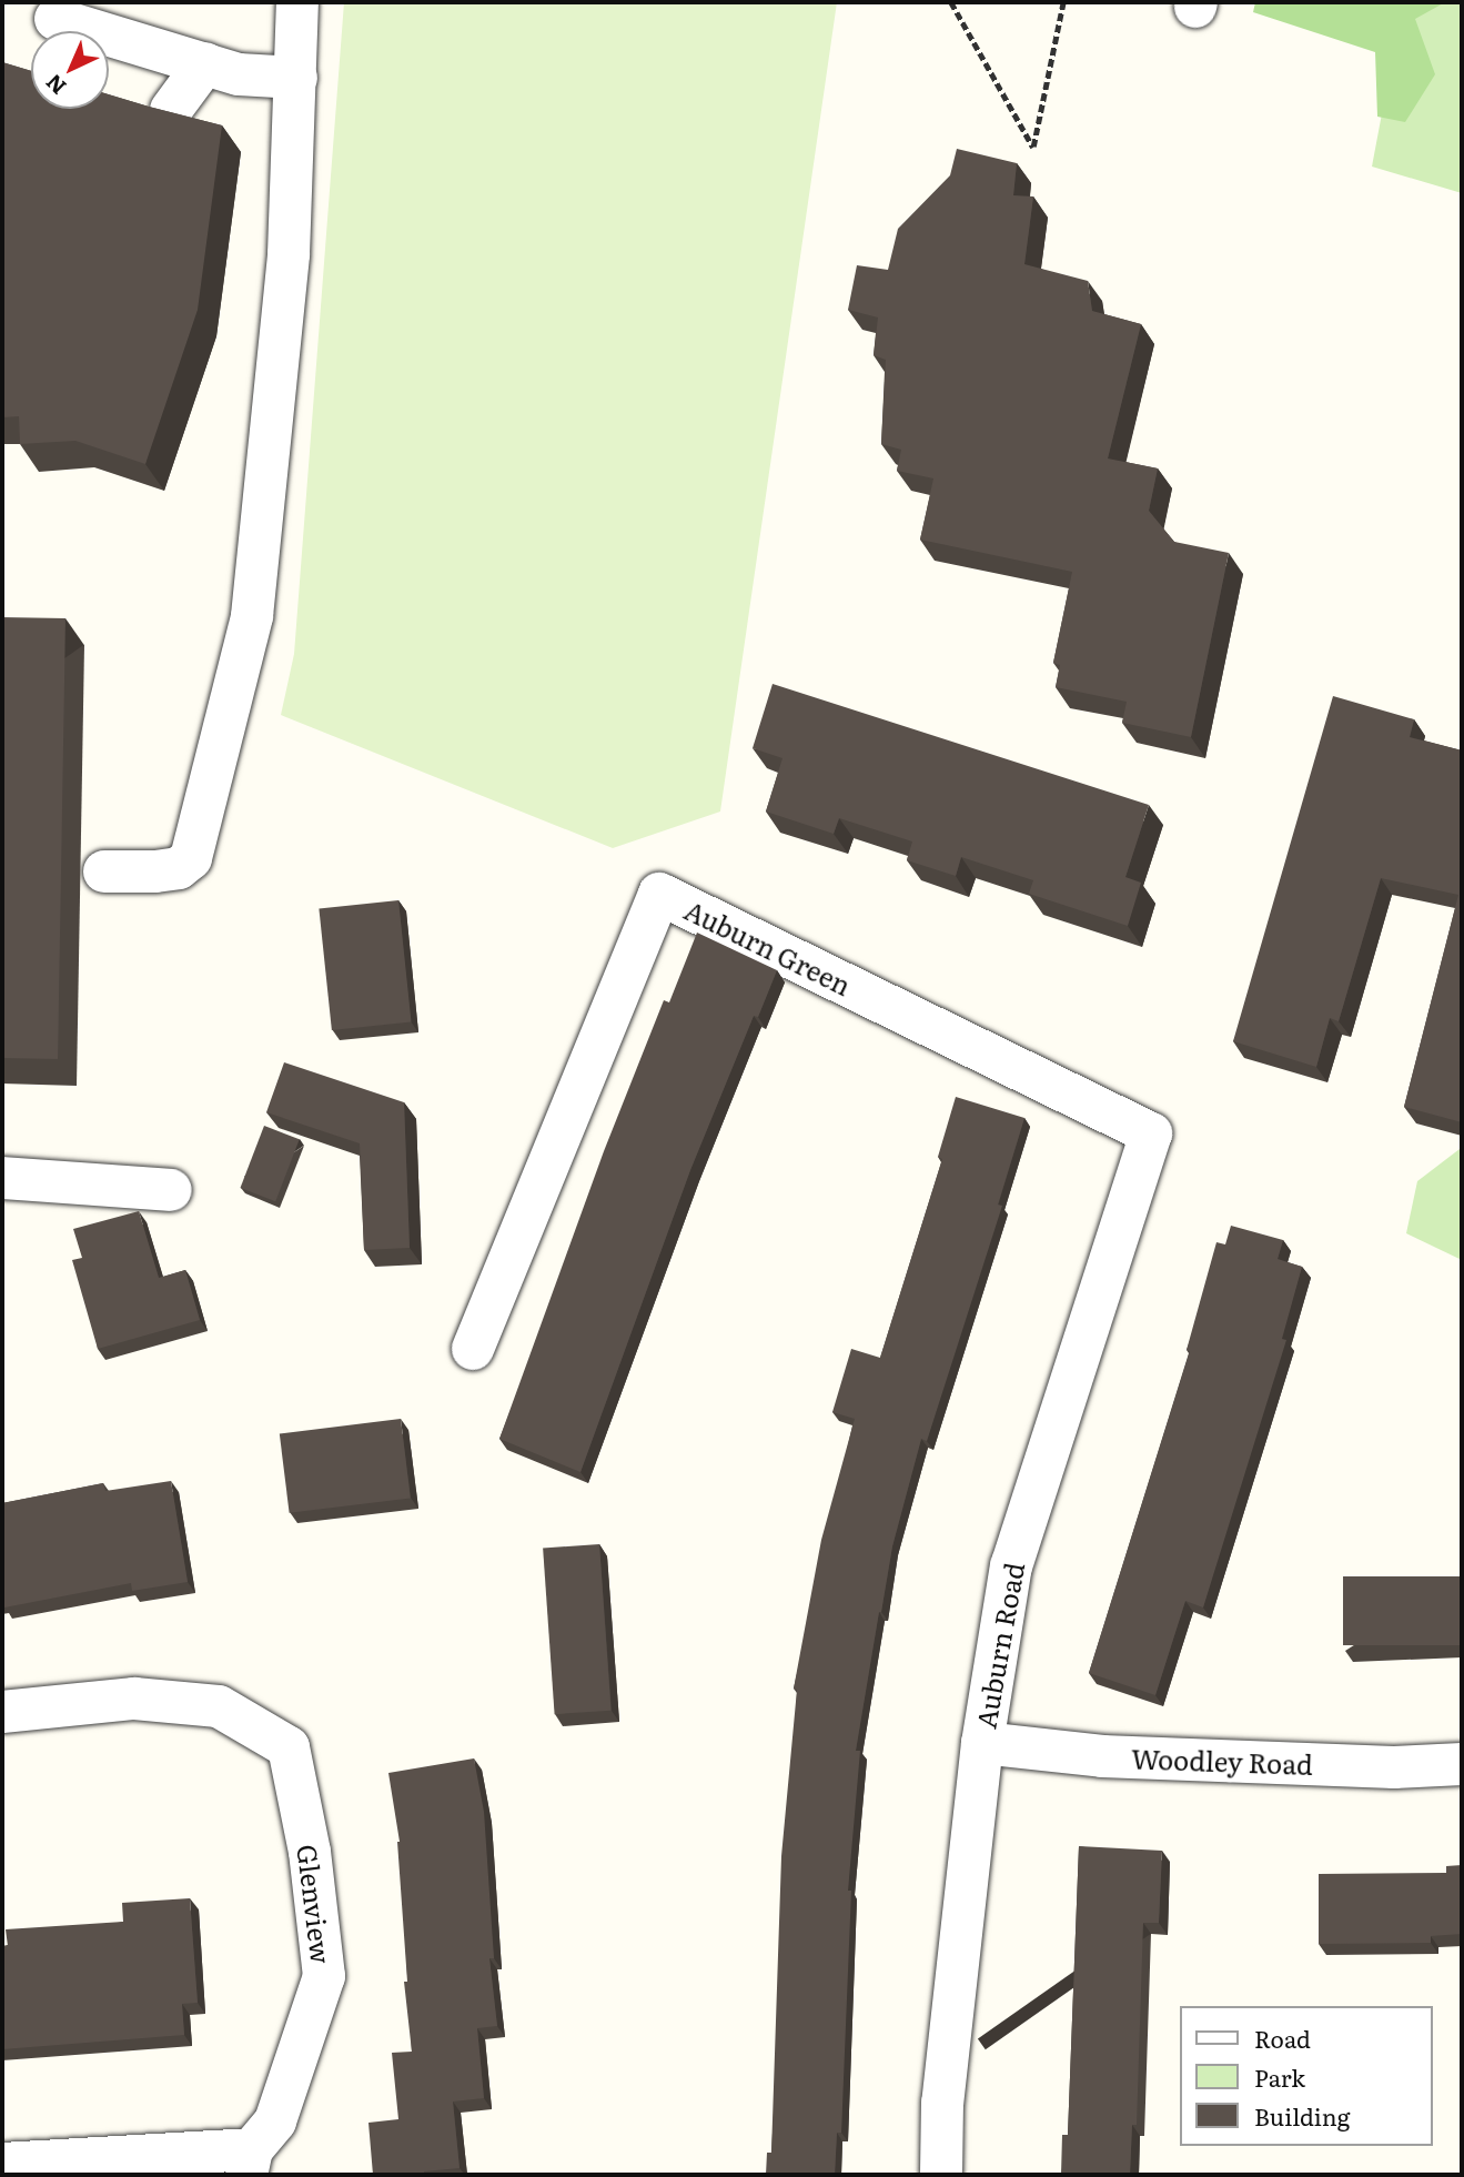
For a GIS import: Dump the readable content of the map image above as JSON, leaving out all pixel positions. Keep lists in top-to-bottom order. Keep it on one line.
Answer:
{"streets":{"street":["Auburn Green","Auburn Road","Woodley Road","Glenview"]},"crossings":[["Auburn Green","Auburn Road"],["Auburn Road","Woodley Road"]],"legend":["Road","Park","Building"],"north":"bottom left"}
